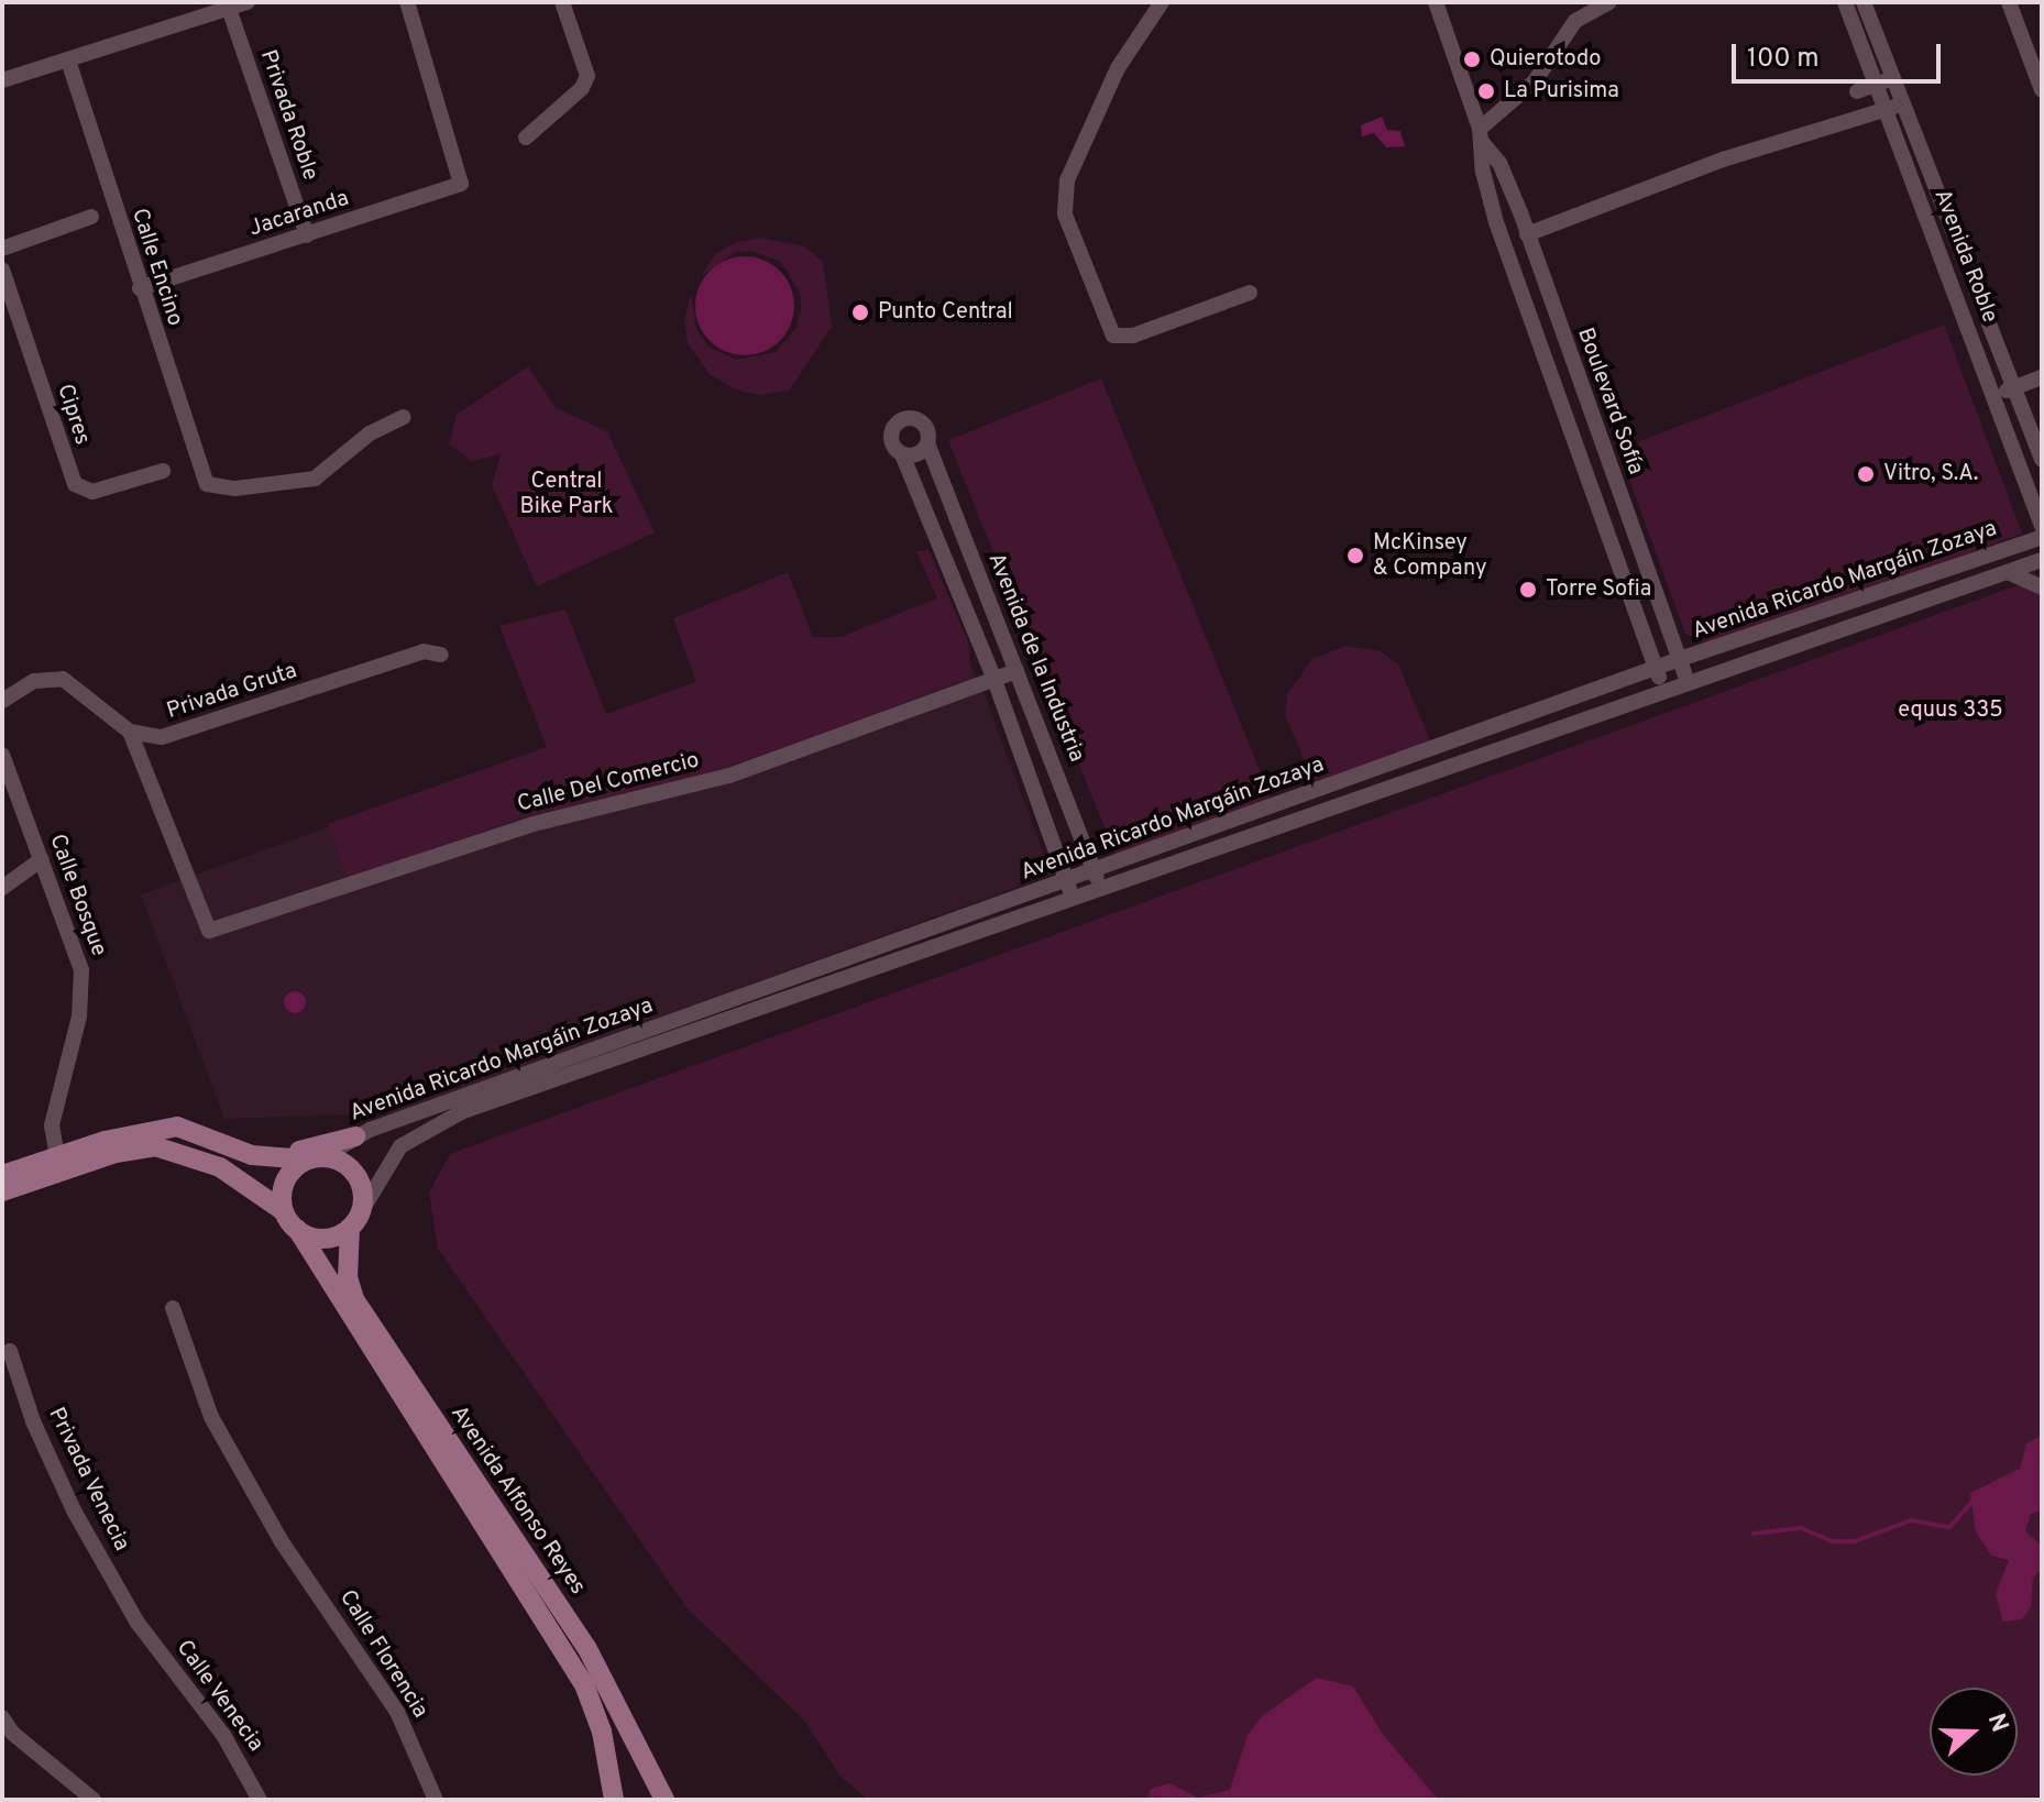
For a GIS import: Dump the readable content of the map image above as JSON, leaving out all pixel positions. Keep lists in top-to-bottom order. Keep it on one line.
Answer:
{"streets":{"main road":["Avenida Alfonso Reyes"],"street":["Privada Roble","Jacaranda","Avenida Roble","Calle Encino","Boulevard Sofía","Cipres","Avenida Ricardo Margáin Zozaya","Avenida de la Industria","Privada Gruta","Calle Del Comercio","Calle Bosque","Privada Venecia","Calle Florencia","Calle Venecia"]},"crossings":[["Privada Roble","Jacaranda"],["Jacaranda","Calle Encino"],["Boulevard Sofía","Avenida Ricardo Margáin Zozaya"],["Avenida Ricardo Margáin Zozaya","Avenida de la Industria"],["Avenida Ricardo Margáin Zozaya","Avenida Alfonso Reyes"],["Avenida de la Industria","Calle Del Comercio"],["Privada Gruta","Calle Del Comercio"],["Privada Venecia","Calle Venecia"]],"parks":["Central Bike Park","equus 335"],"places":["Quierotodo","La Purisima","Punto Central","Vitro, S.A.","McKinsey & Company","Torre Sofia"],"scale_bar":"100 m","north":"right"}
